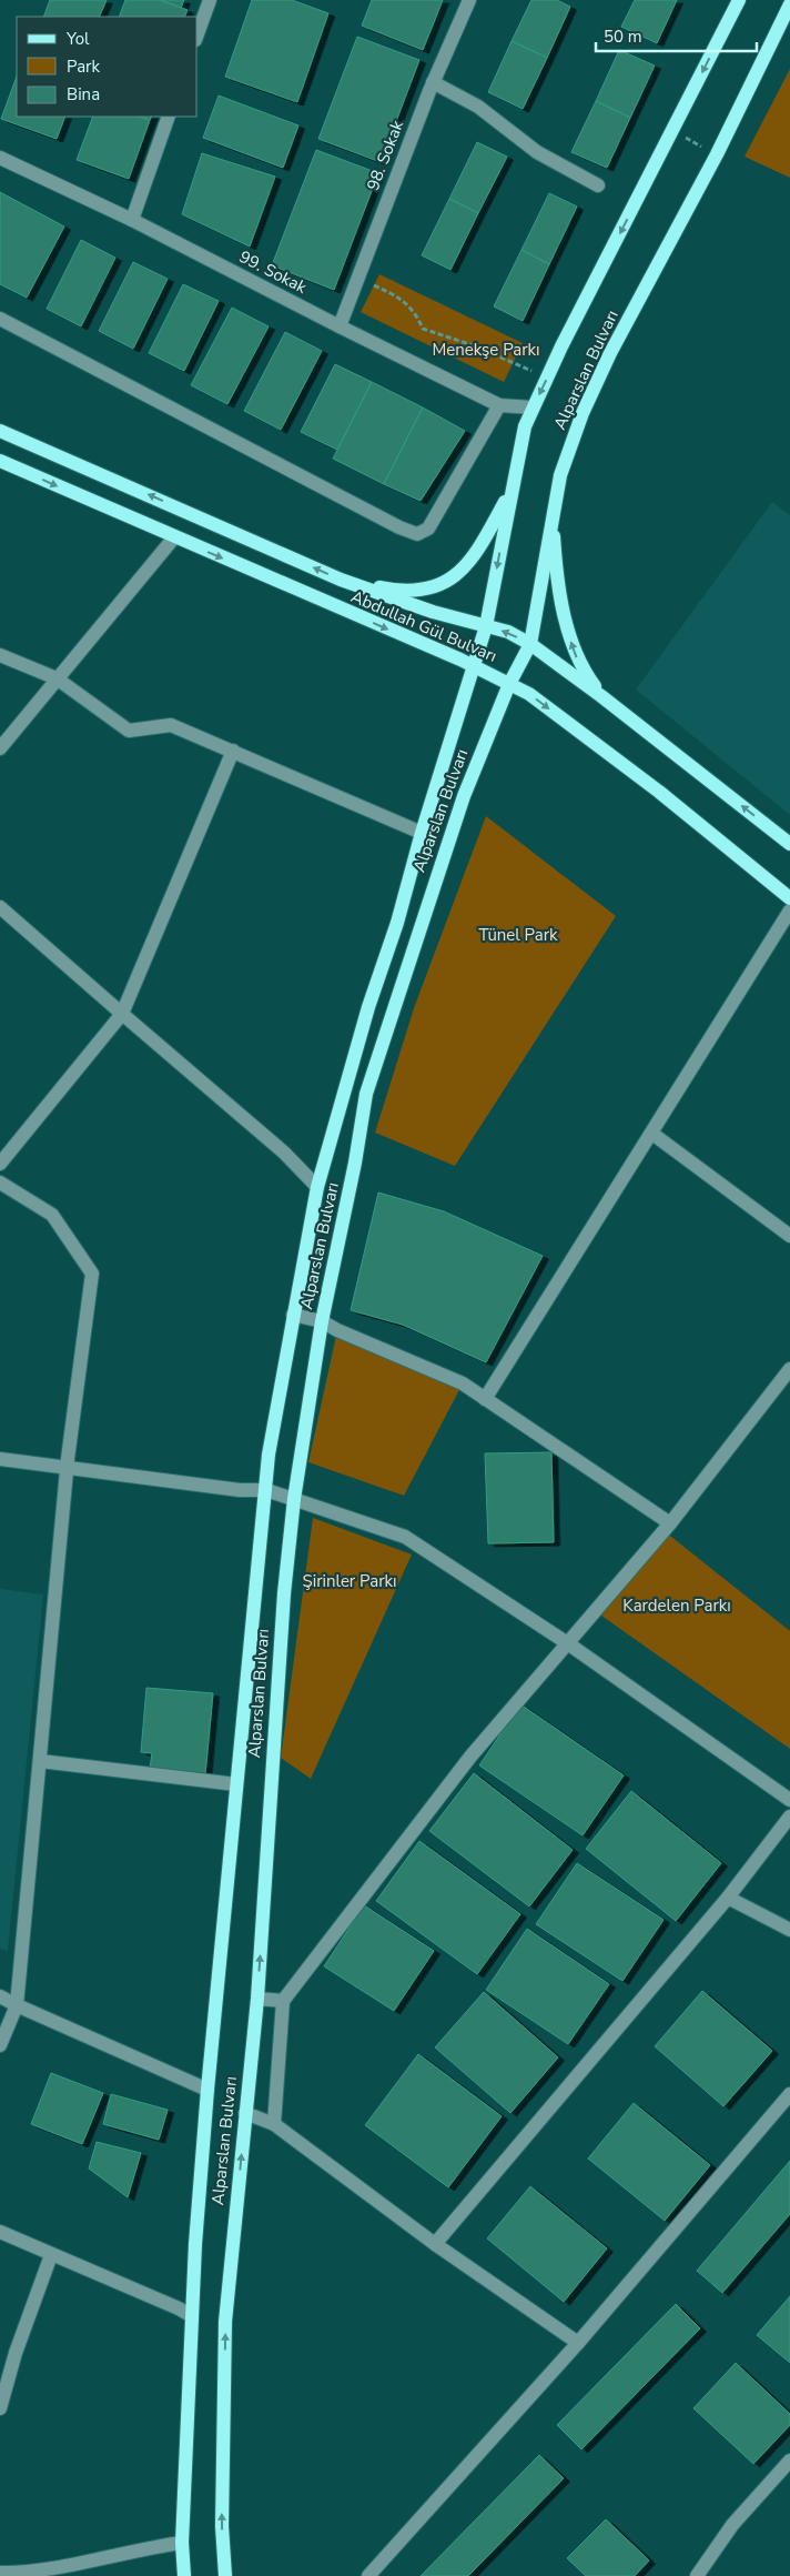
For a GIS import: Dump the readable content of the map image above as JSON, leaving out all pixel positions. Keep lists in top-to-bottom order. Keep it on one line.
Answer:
{"streets":{"main road":["Alparslan Bulvarı","Abdullah Gül Bulvarı"],"street":["98. Sokak","99. Sokak"]},"crossings":[["98. Sokak","99. Sokak"],["99. Sokak","Alparslan Bulvarı"],["Alparslan Bulvarı","Abdullah Gül Bulvarı"]],"parks":["Menekşe Parkı","Tünel Park","Şirinler Parkı","Kardelen Parkı"],"legend":["Yol","Park","Bina"],"scale_bar":"50 m"}
